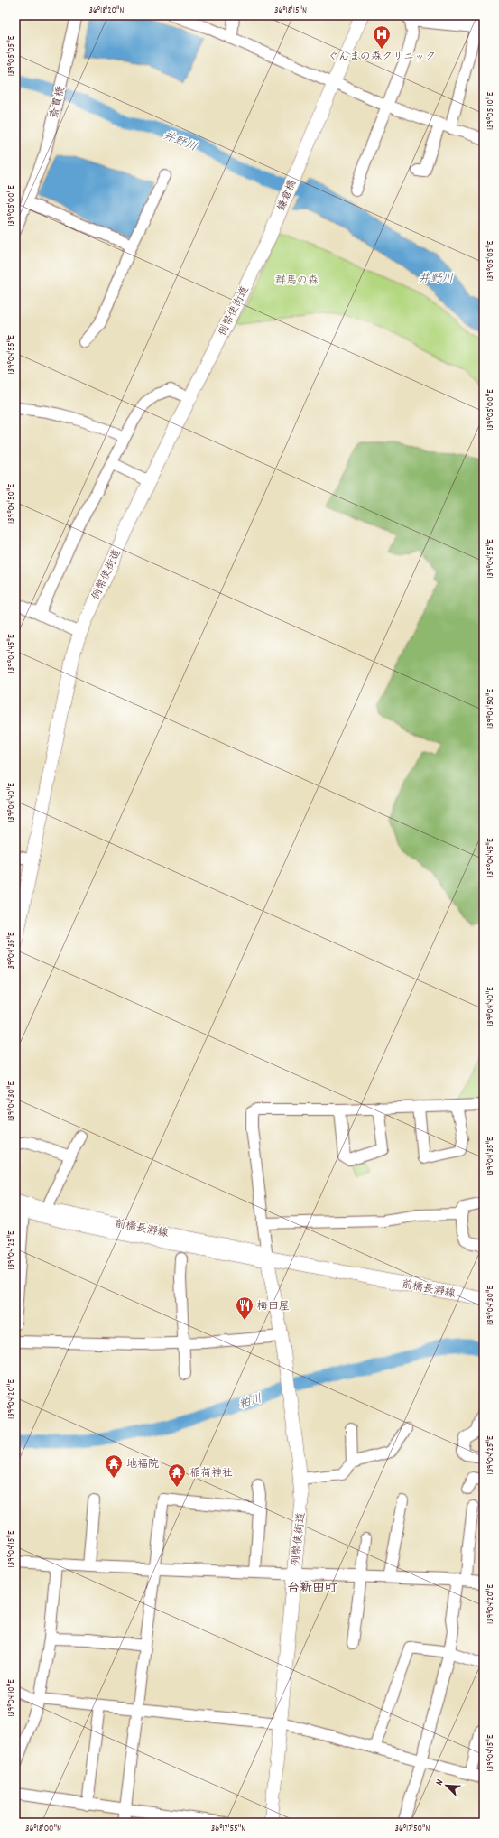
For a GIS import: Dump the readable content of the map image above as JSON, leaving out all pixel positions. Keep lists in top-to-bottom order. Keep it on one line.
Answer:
{"streets":{"main road":["鎌倉橋","例幣使街道","前橋長瀞線"],"street":["斎貫橋"]},"crossings":[["鎌倉橋","例幣使街道"],["例幣使街道","前橋長瀞線"]],"districts":["台新田町"],"water":["井野川","粕川"],"parks":["群馬の森"],"places":{"hospital":["ぐんまの森クリニック"],"restaurant":["梅田屋"],"temple":["地福院","稲荷神社"]},"north":"top left","coordinates":["36°18'20\"N","36°18'15\"N","139°05'05\"E","139°05'10\"E","139°05'00\"E","139°04'55\"E","139°04'50\"E","139°04'45\"E","139°04'40\"E","139°04'35\"E","139°04'30\"E","139°04'25\"E","139°04'20\"E","139°04'15\"E","139°04'10\"E","36°18'00\"N","36°17'55\"N","36°17'50\"N"]}
